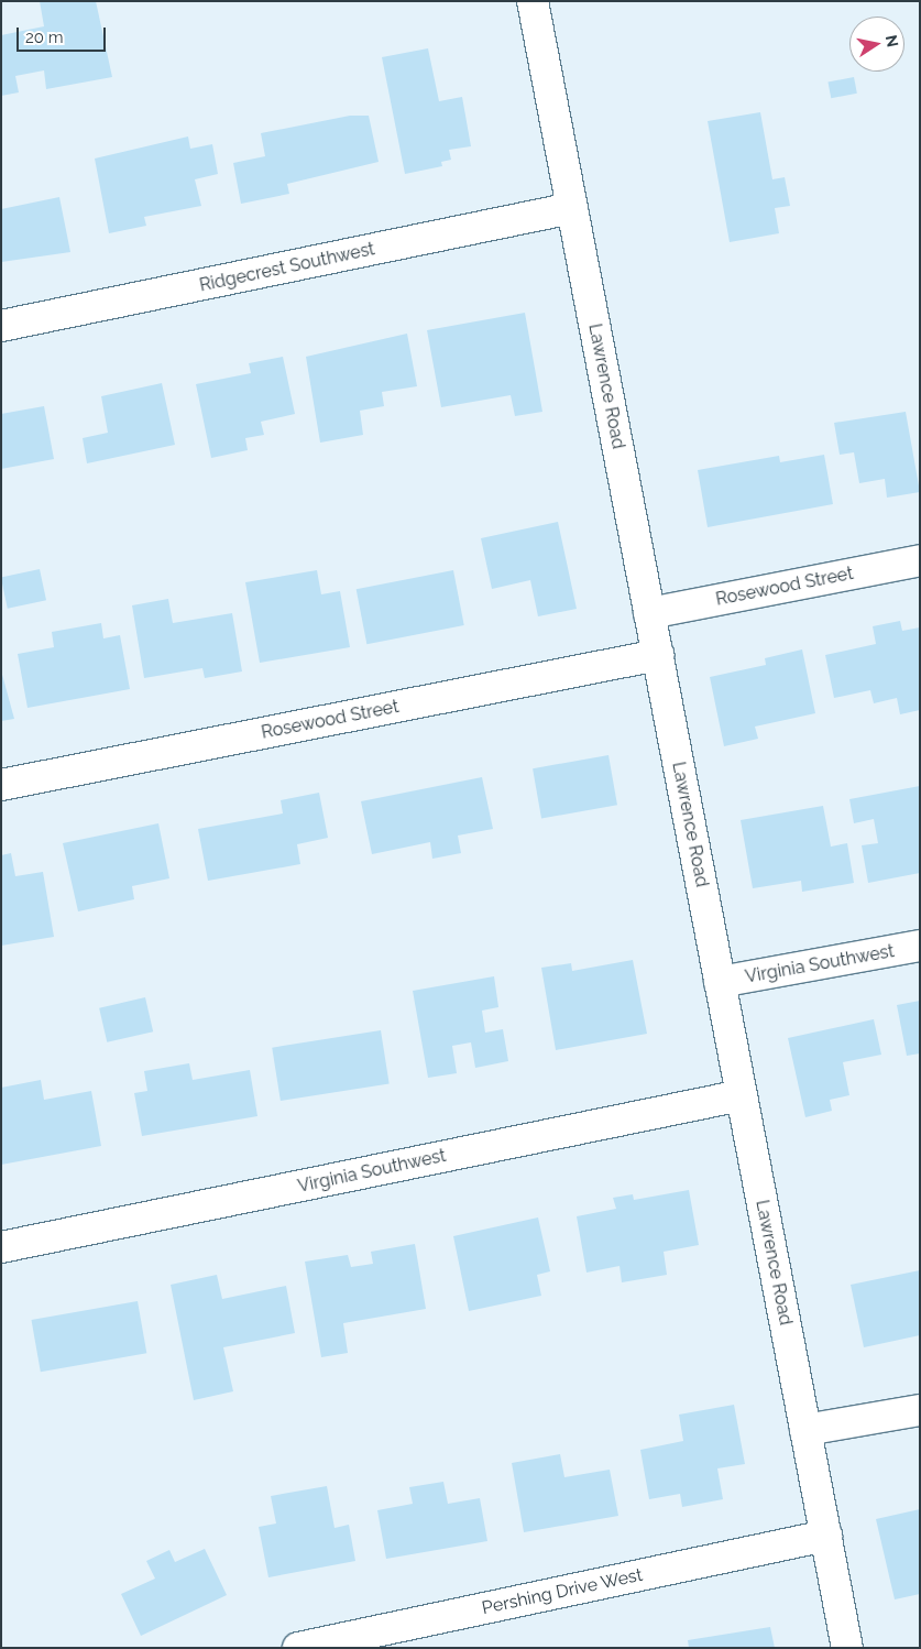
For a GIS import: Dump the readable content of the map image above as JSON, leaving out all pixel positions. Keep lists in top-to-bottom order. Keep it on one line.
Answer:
{"streets":{"street":["Ridgecrest Southwest","Lawrence Road","Rosewood Street","Virginia Southwest","Pershing Drive West"]},"crossings":[["Ridgecrest Southwest","Lawrence Road"],["Lawrence Road","Rosewood Street"],["Lawrence Road","Virginia Southwest"],["Lawrence Road","Pershing Drive West"]],"scale_bar":"20 m","north":"right"}
